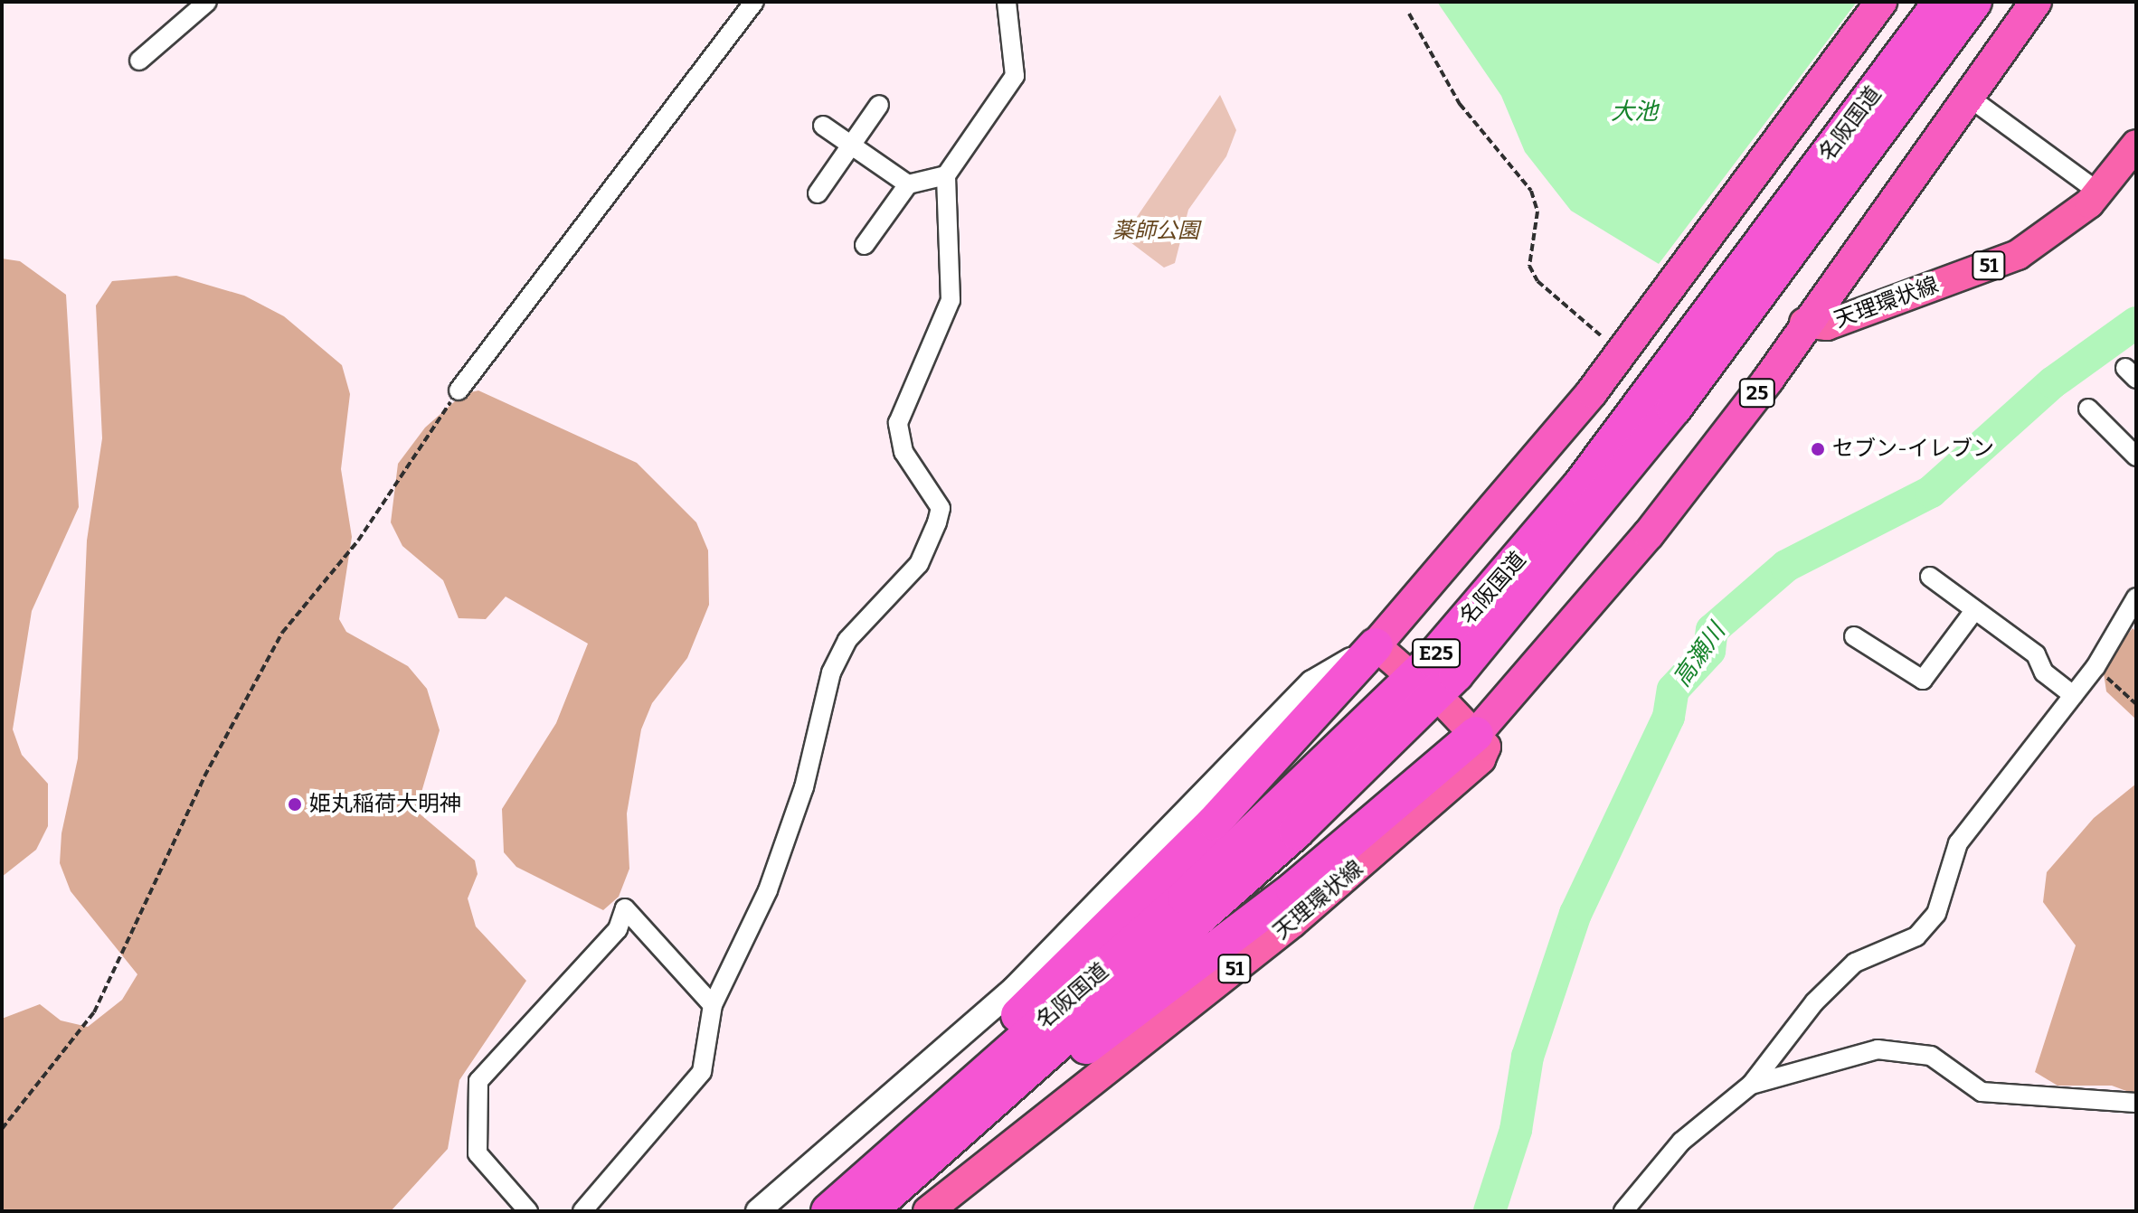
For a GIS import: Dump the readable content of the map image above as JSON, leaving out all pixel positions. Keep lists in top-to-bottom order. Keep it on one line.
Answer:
{"streets":{"highway":["名阪国道","25","E25"],"main road":["51","天理環状線"]},"crossings":[["天理環状線","25"]],"water":["大池","高瀬川"],"parks":["薬師公園"],"places":["セブン-イレブン","姫丸稲荷大明神"]}
